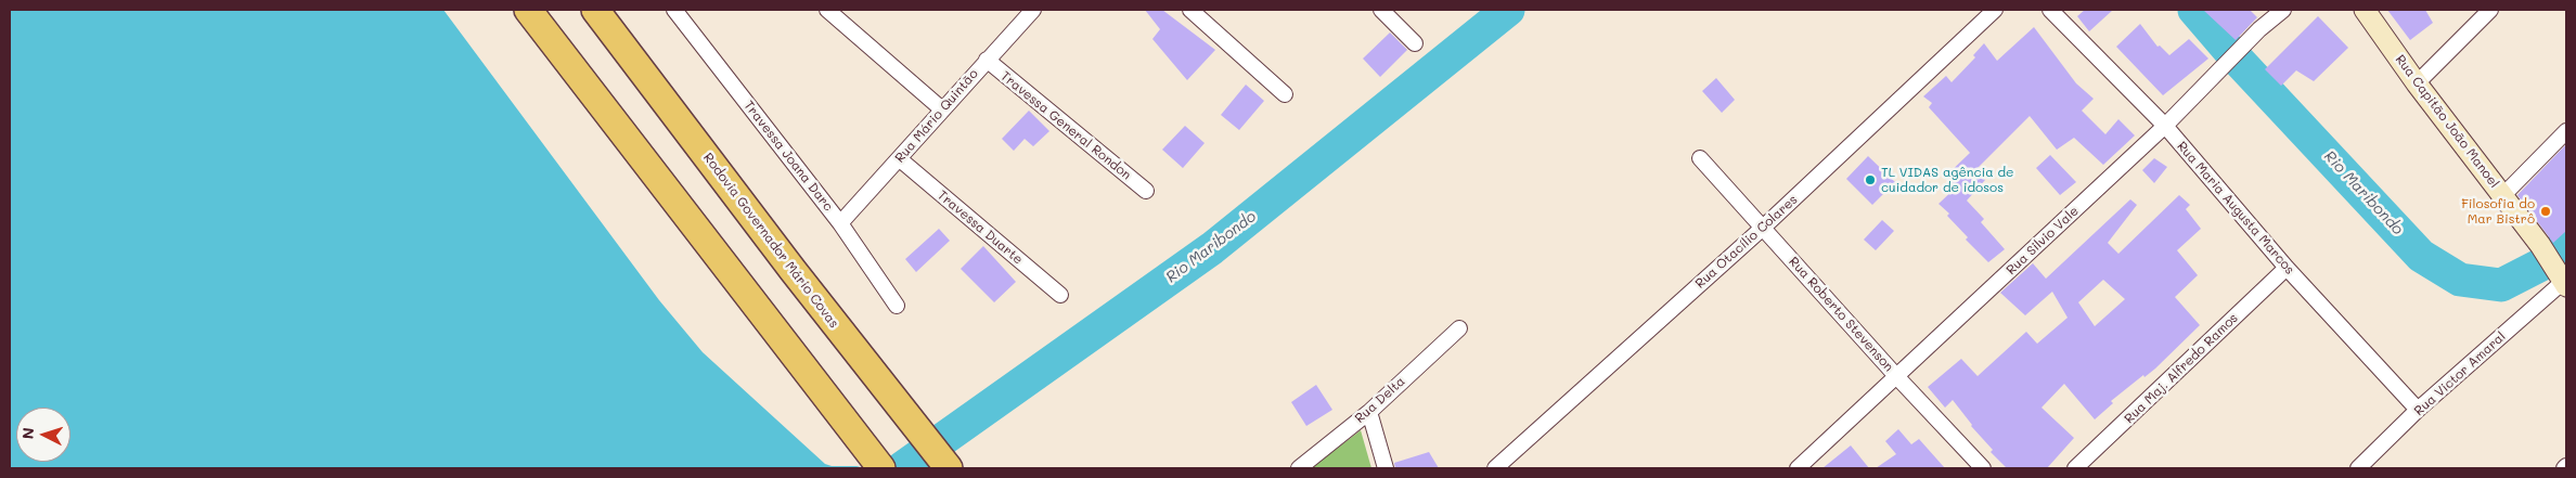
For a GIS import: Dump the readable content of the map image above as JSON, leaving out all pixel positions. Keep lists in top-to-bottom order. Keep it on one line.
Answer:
{"streets":{"highway":["Rodovia Governador Mário Covas"],"main road":["Rua Capitão João Manoel"],"street":["Rua Mário Quintão","Travessa General Rondon","Travessa Joana Darc","Rua Maria Augusta Marcos","Travessa Duarte","Rua Silvio Vale","Rua Otacílio Colares","Rua Roberto Stevenson","Rua Maj. Alfredo Ramos","Rua Victor Amaral","Rua Delta"]},"crossings":[["Rua Mário Quintão","Travessa General Rondon"],["Rua Mário Quintão","Travessa Joana Darc"],["Rua Mário Quintão","Travessa Duarte"],["Rua Capitão João Manoel","Rua Victor Amaral"],["Rua Maria Augusta Marcos","Rua Silvio Vale"],["Rua Maria Augusta Marcos","Rua Maj. Alfredo Ramos"],["Rua Maria Augusta Marcos","Rua Victor Amaral"],["Rua Silvio Vale","Rua Roberto Stevenson"],["Rua Otacílio Colares","Rua Roberto Stevenson"]],"water":["Rio Maribondo"],"places":["TL VIDAS agência de cuidador de idosos","Filosofia do Mar Bistrô"],"north":"left"}
